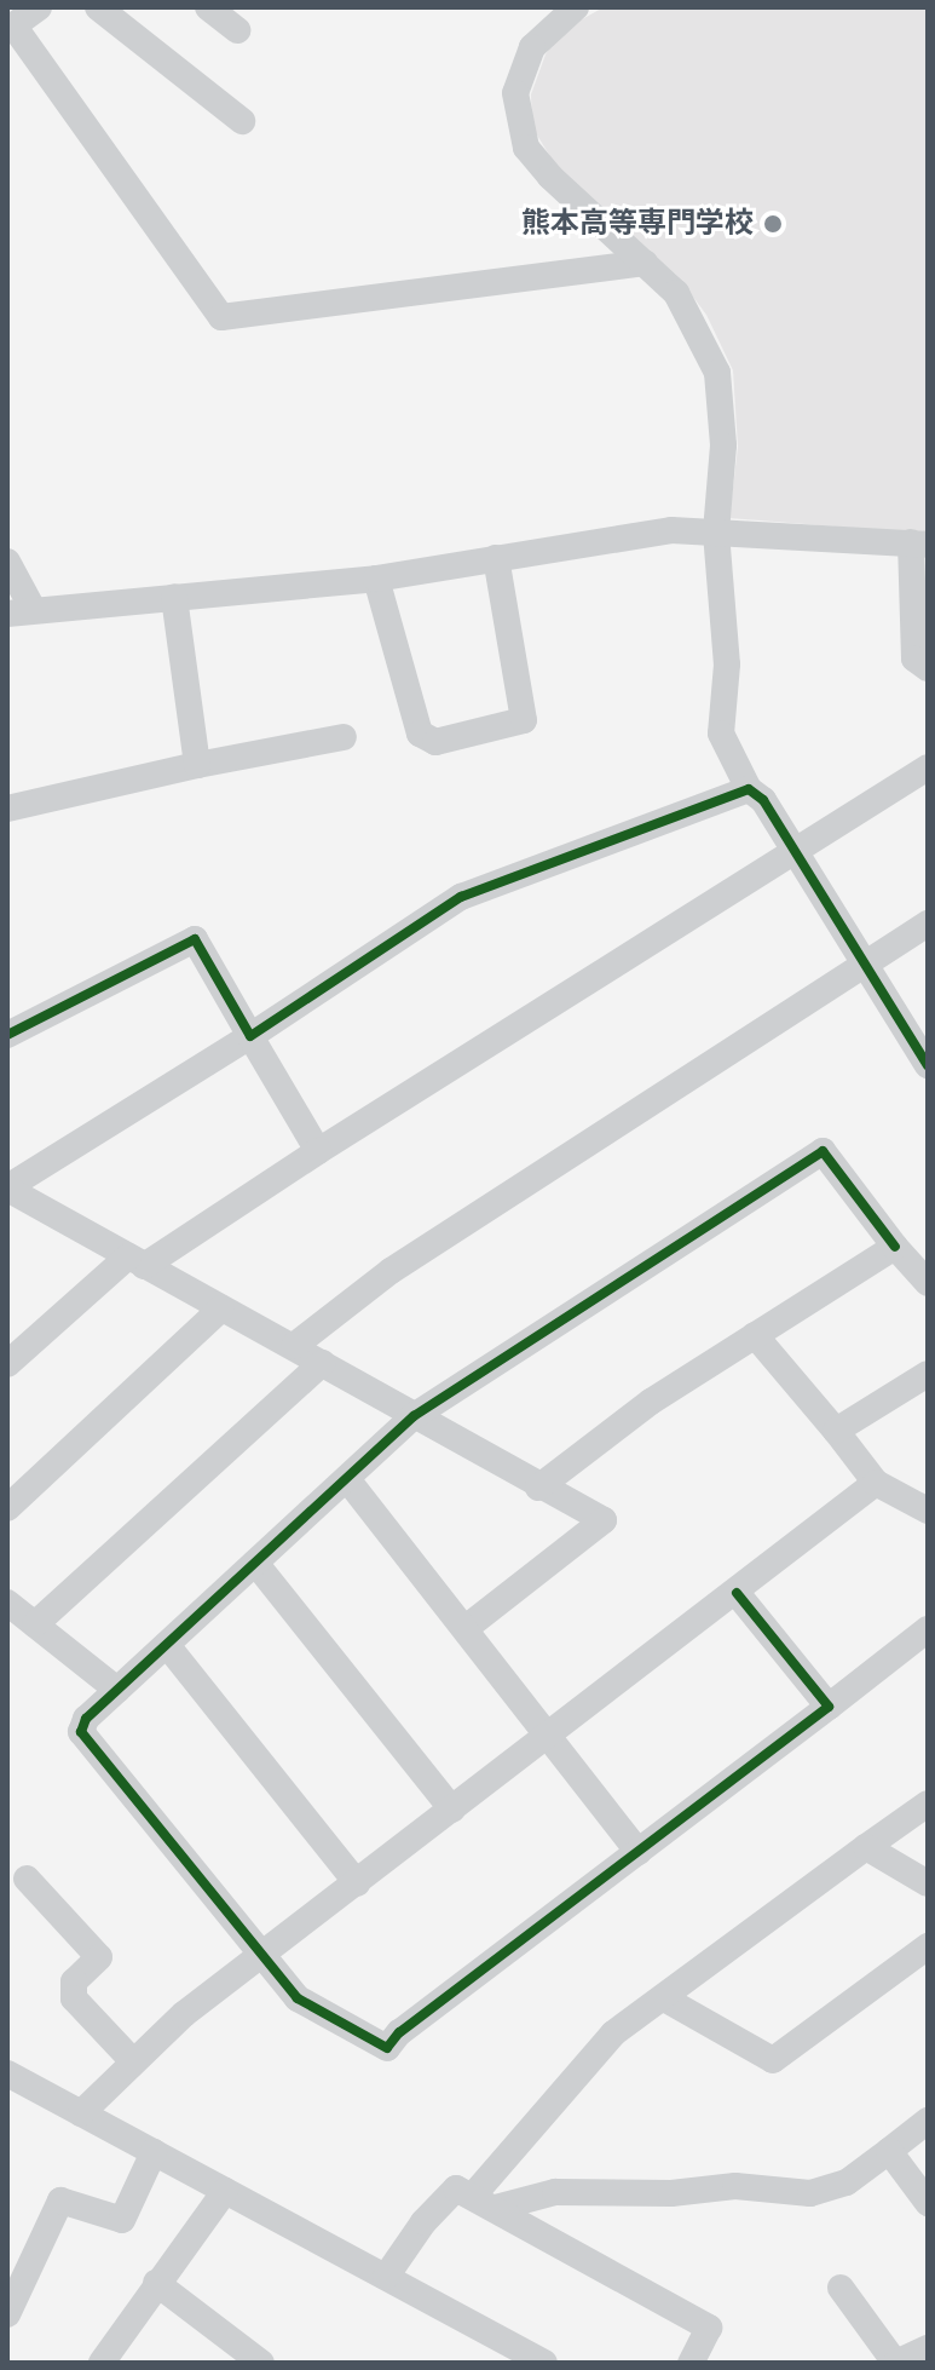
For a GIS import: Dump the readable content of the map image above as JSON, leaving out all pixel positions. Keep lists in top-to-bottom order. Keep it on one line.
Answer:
{"places":["熊本高等専門学校"]}
